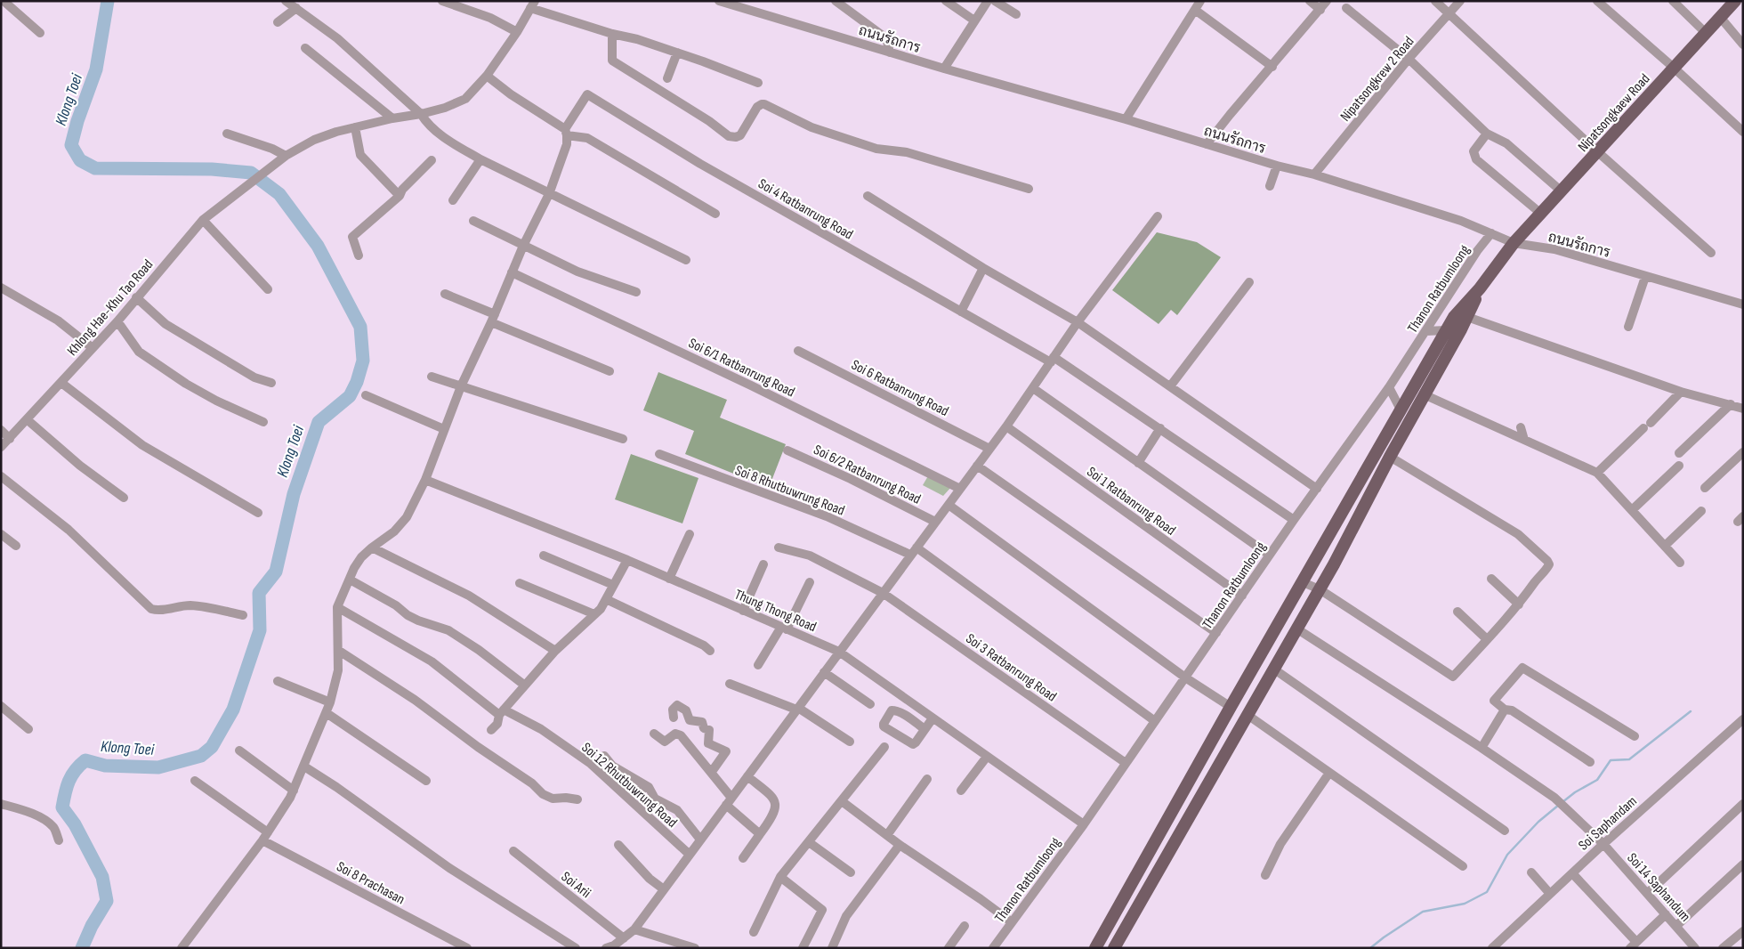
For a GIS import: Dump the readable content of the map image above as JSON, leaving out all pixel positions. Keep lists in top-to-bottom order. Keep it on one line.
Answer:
{"streets":{"main road":["Nipatsongkaew Road"],"street":["ถนนรัถการ","Nipatsongkrew 2 Road","Soi 4 Ratbanrung Road","Thanon Ratbumloong","Khlong Hae-Khu Tao Road","Soi 6/1 Ratbanrung Road","Soi 6 Ratbanrung Road","Soi 6/2 Ratbanrung Road","Soi 8 Rhutbuwrung Road","Soi 1 Ratbanrung Road","Thung Thong Road","Soi 3 Ratbanrung Road","Soi 12 Rhutbuwrung Road","Soi Saphandam","Soi 8 Prachasan","Soi Arii","Soi 14 Saphandum"]},"crossings":[["ถนนรัถการ","Nipatsongkrew 2 Road"],["ถนนรัถการ","Nipatsongkaew Road"],["ถนนรัถการ","Thanon Ratbumloong"],["Soi 4 Ratbanrung Road","Thanon Ratbumloong"],["Thanon Ratbumloong","Soi 8 Rhutbuwrung Road"],["Thanon Ratbumloong","Soi 1 Ratbanrung Road"],["Thanon Ratbumloong","Thung Thong Road"],["Thanon Ratbumloong","Soi 3 Ratbanrung Road"],["Soi Saphandam","Soi 14 Saphandum"]],"water":["Klong Toei"]}
